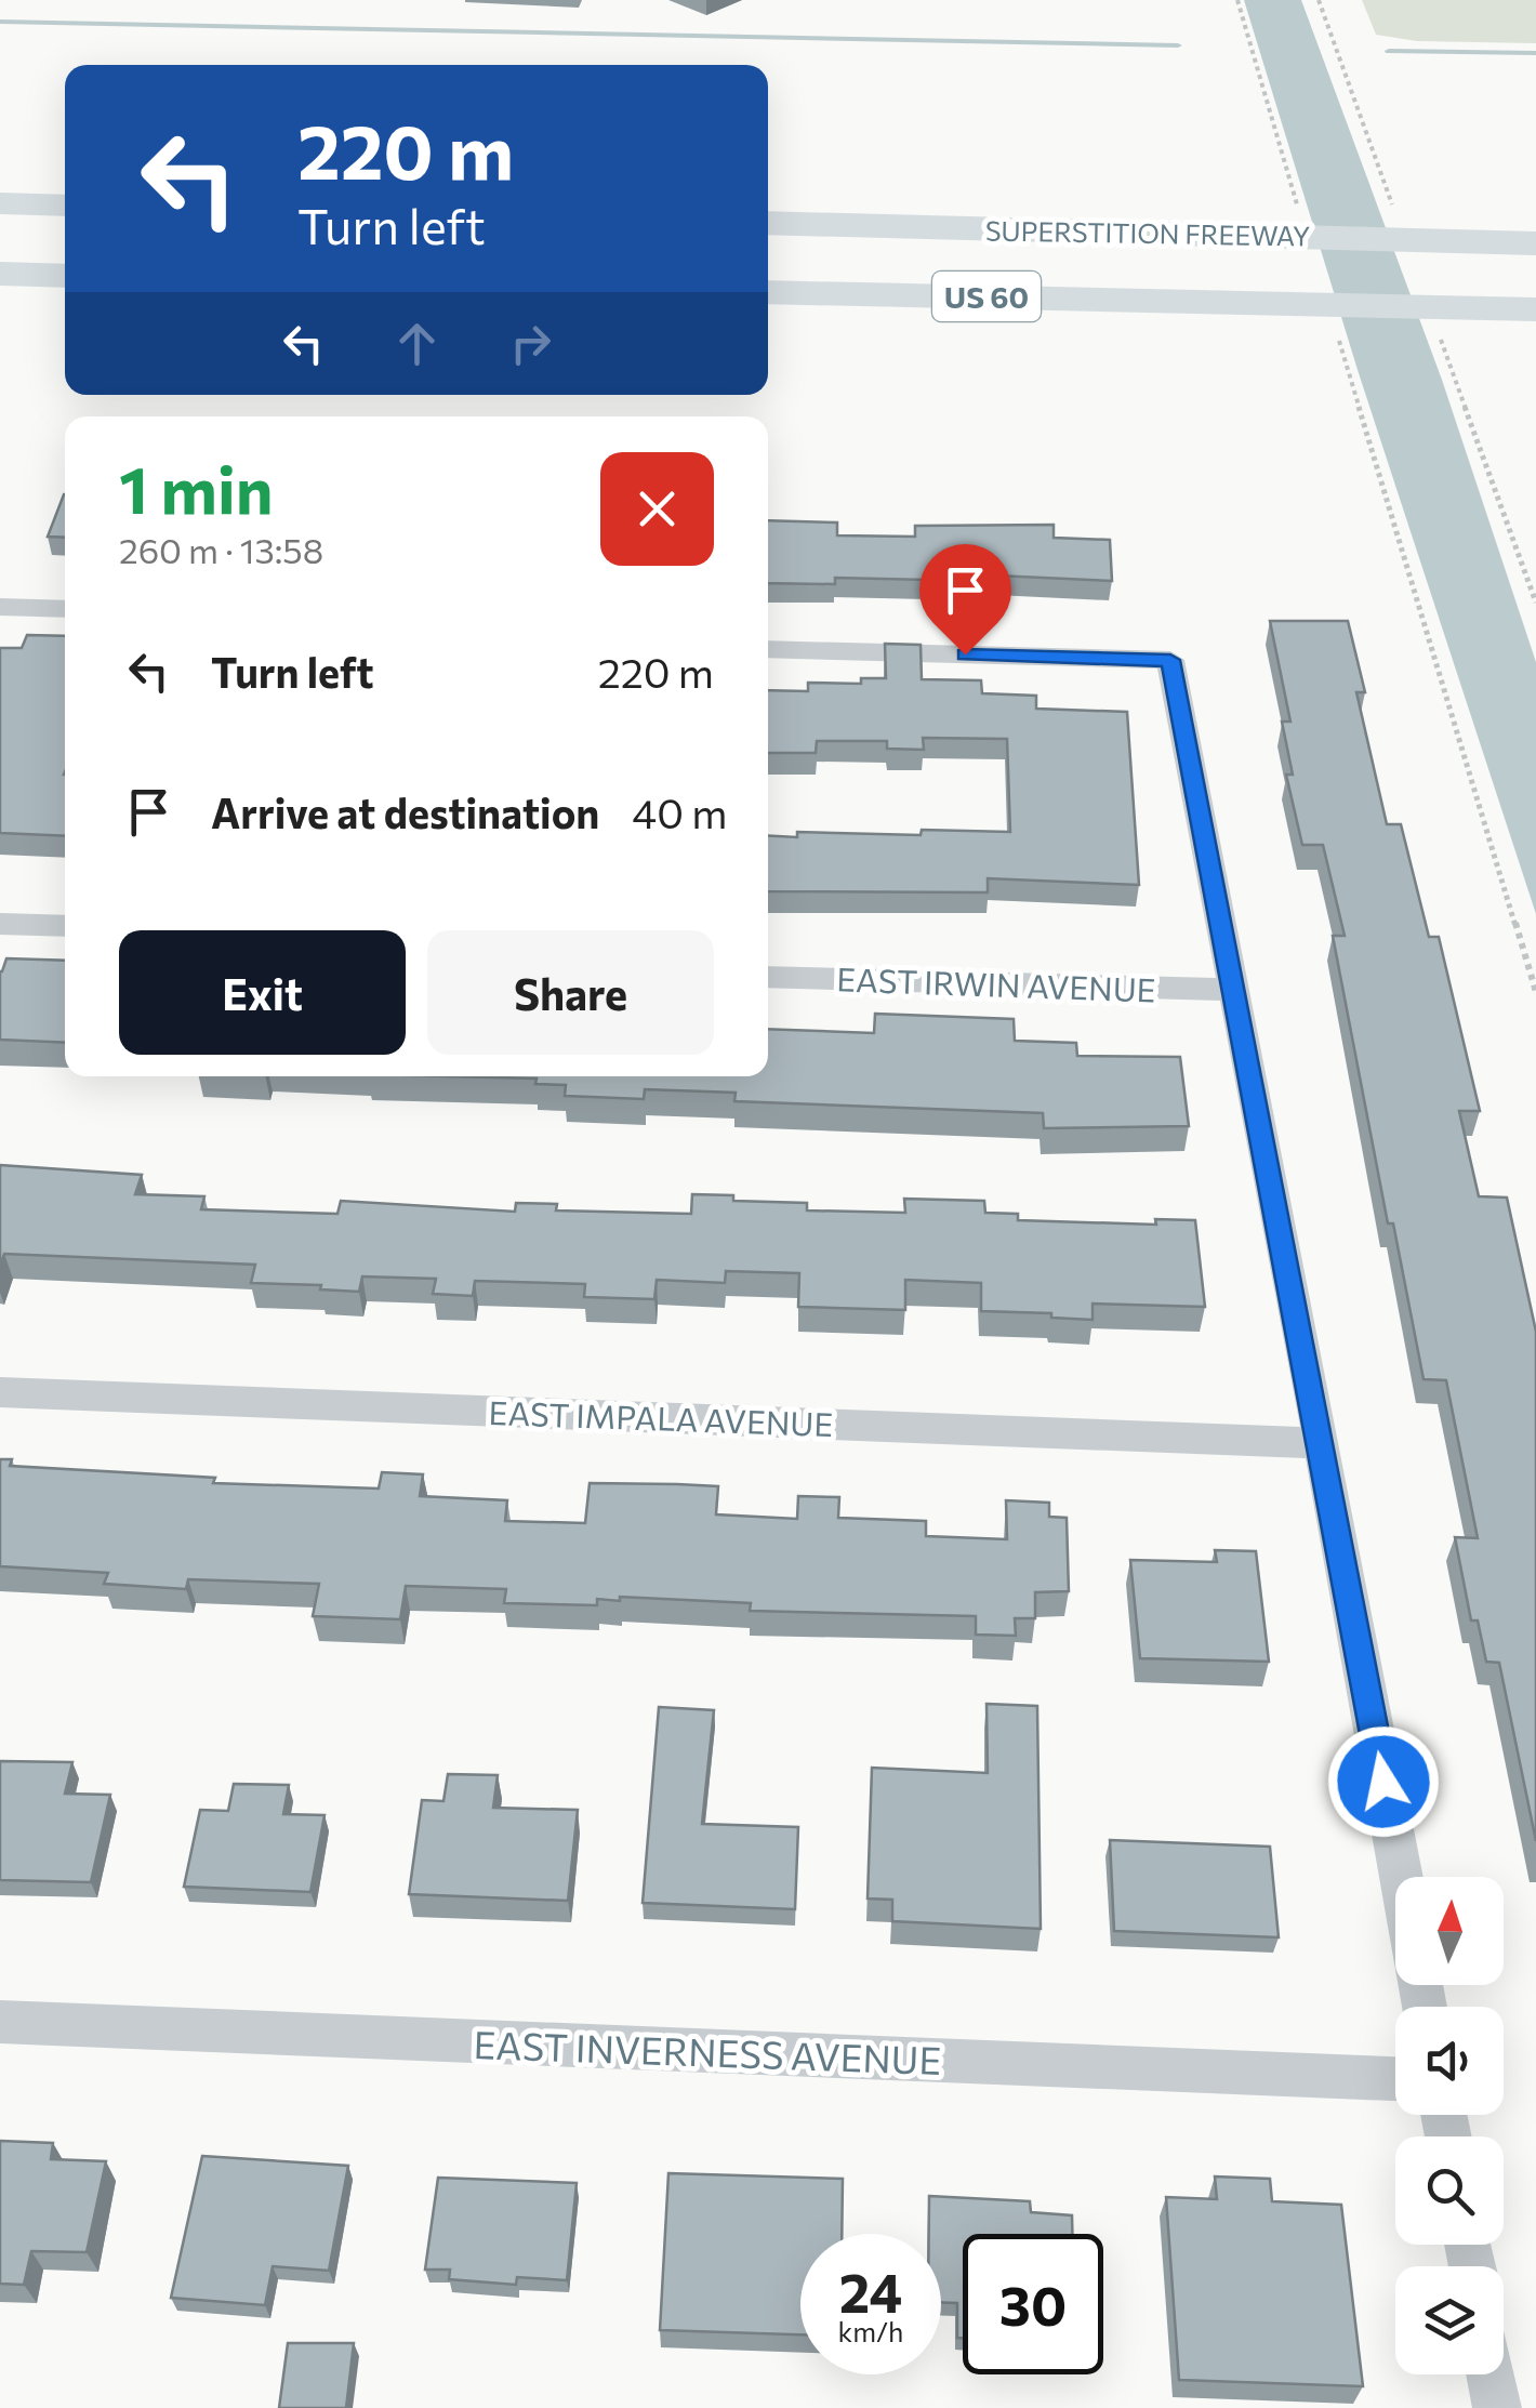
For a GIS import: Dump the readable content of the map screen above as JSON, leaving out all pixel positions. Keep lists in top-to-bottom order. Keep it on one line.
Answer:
{"streets":{"highway":["SUPERSTITION FREEWAY","US 60"],"street":["EAST IRWIN AVENUE","EAST IMPALA AVENUE","EAST INVERNESS AVENUE"]},"north":"top","page":{"turn":["220 m","Turn left"],"heading":["1 min","260 m · 13:58"],"list":[{"name":"Turn left","value":"220 m"},{"name":"Arrive at destination","value":"40 m"}],"buttons":["Exit","Share"],"speed":"24 km/h","limit":"30"}}
